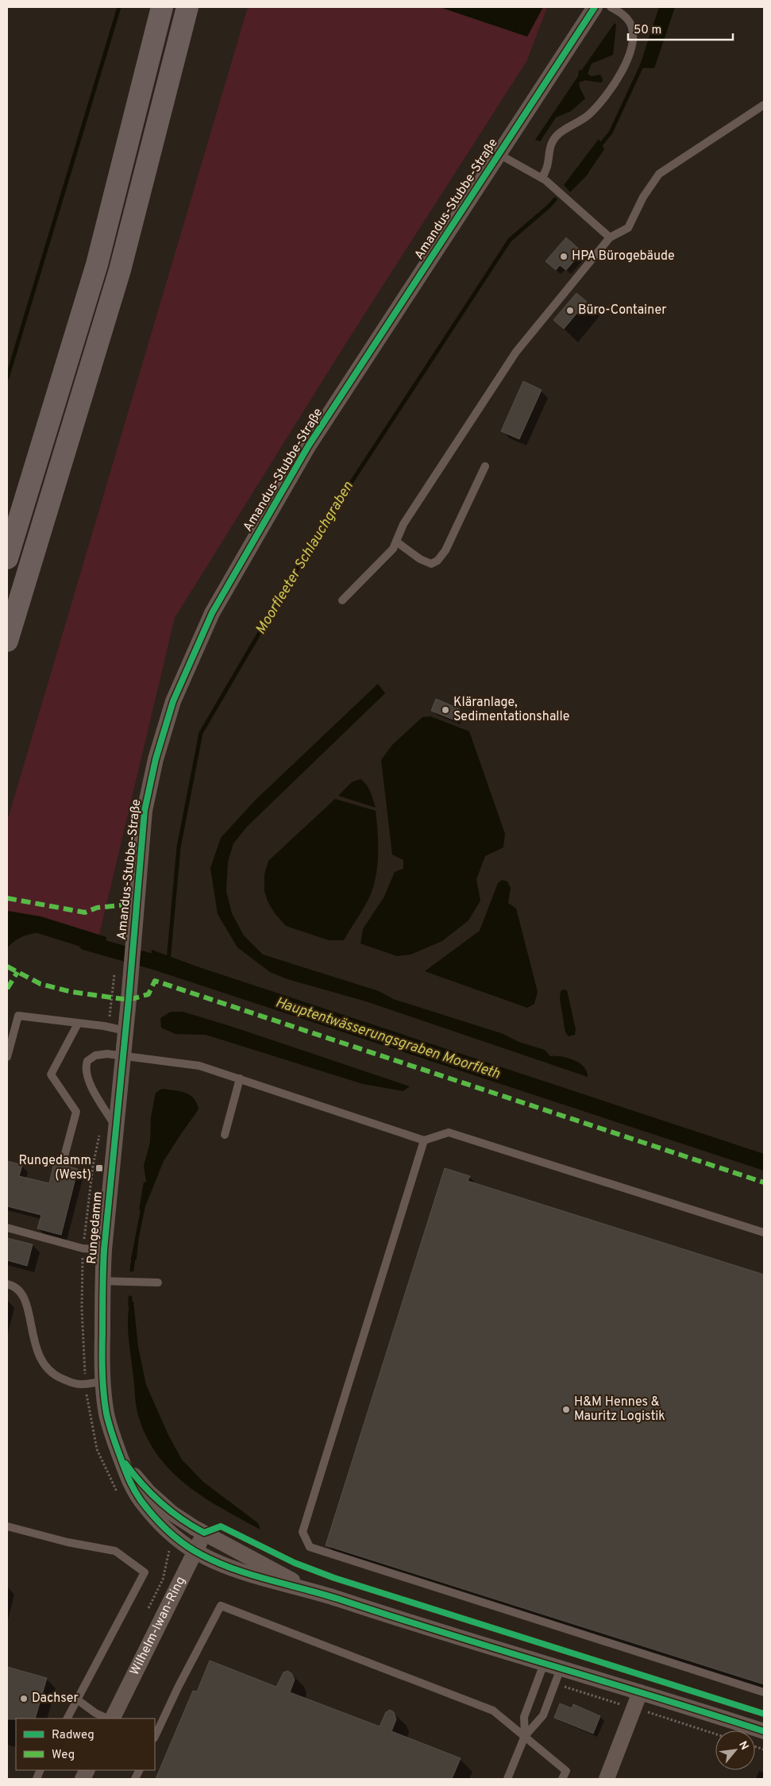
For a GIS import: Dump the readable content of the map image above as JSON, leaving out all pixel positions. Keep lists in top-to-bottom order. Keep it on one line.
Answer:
{"streets":{"street":["Amandus-Stubbe-Straße","Rungedamm","Wilhelm-Iwan-Ring"]},"crossings":[["Amandus-Stubbe-Straße","Rungedamm"],["Rungedamm","Wilhelm-Iwan-Ring"]],"water":["Moorfleeter Schlauchgraben","Hauptentwässerungsgraben Moorfleth"],"places":{"other":["HPA Bürogebäude","Büro-Container","Kläranlage, Sedimentationshalle","H&M Hennes & Mauritz Logistik","Dachser"],"transit":["Rungedamm (West)"]},"legend":["Radweg","Weg"],"scale_bar":"50 m","north":"top right"}
